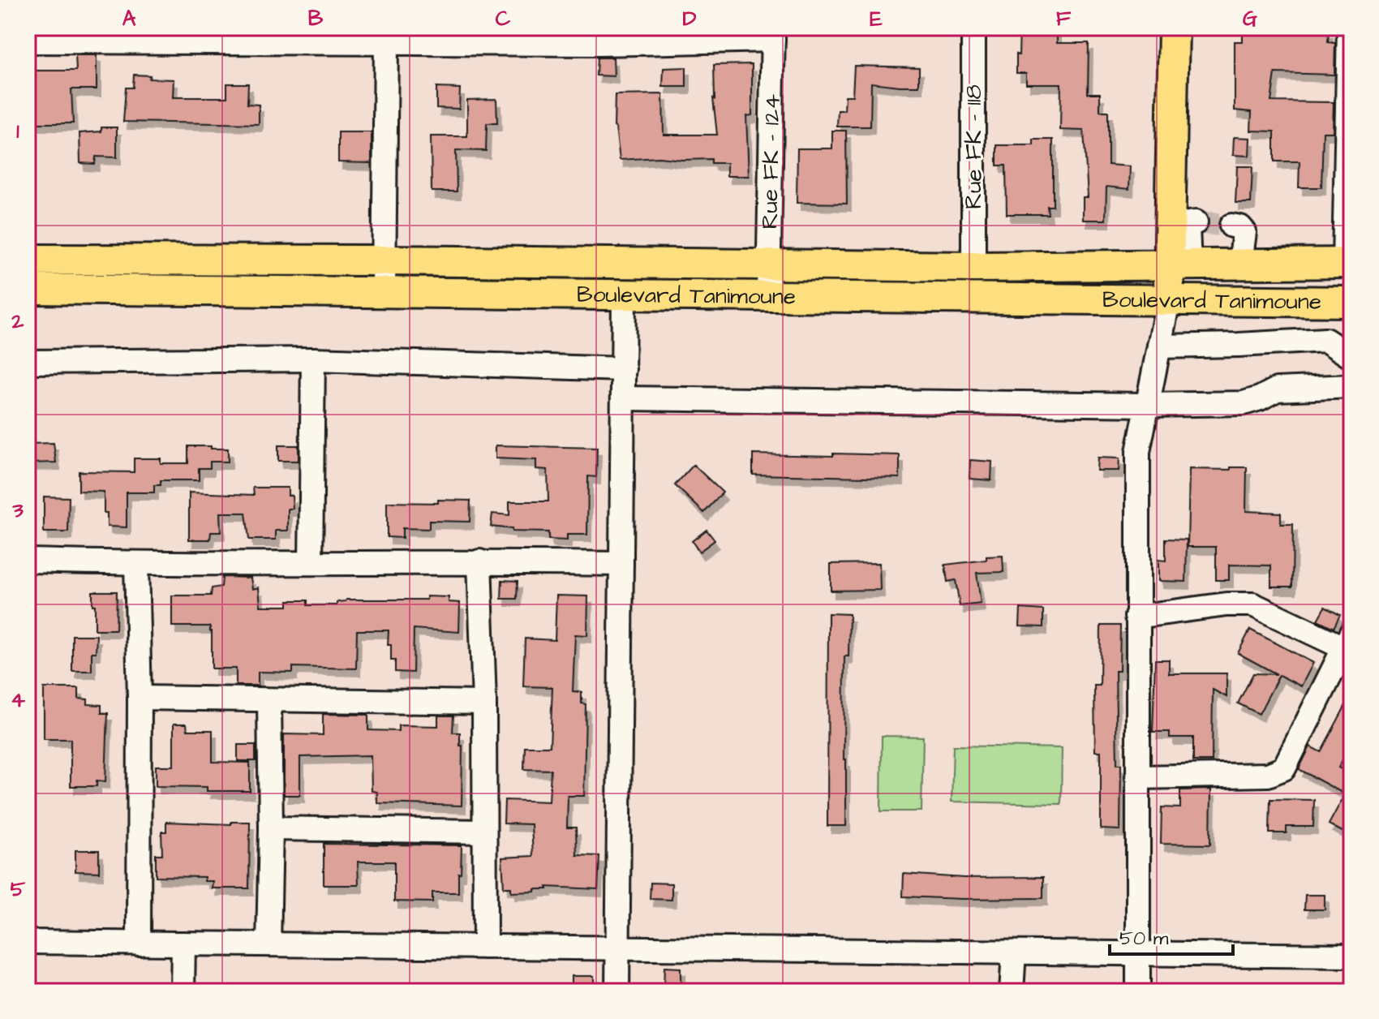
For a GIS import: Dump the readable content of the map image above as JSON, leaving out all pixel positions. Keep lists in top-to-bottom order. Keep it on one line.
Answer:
{"streets":{"main road":["Boulevard Tanimoune"],"street":["Rue FK - 118","Rue FK - 124"]},"crossings":[["Rue FK - 118","Boulevard Tanimoune"],["Rue FK - 124","Boulevard Tanimoune"]],"scale_bar":"50 m","grid":{"columns":["A","B","C","D","E","F","G"],"rows":["1","2","3","4","5"]}}
